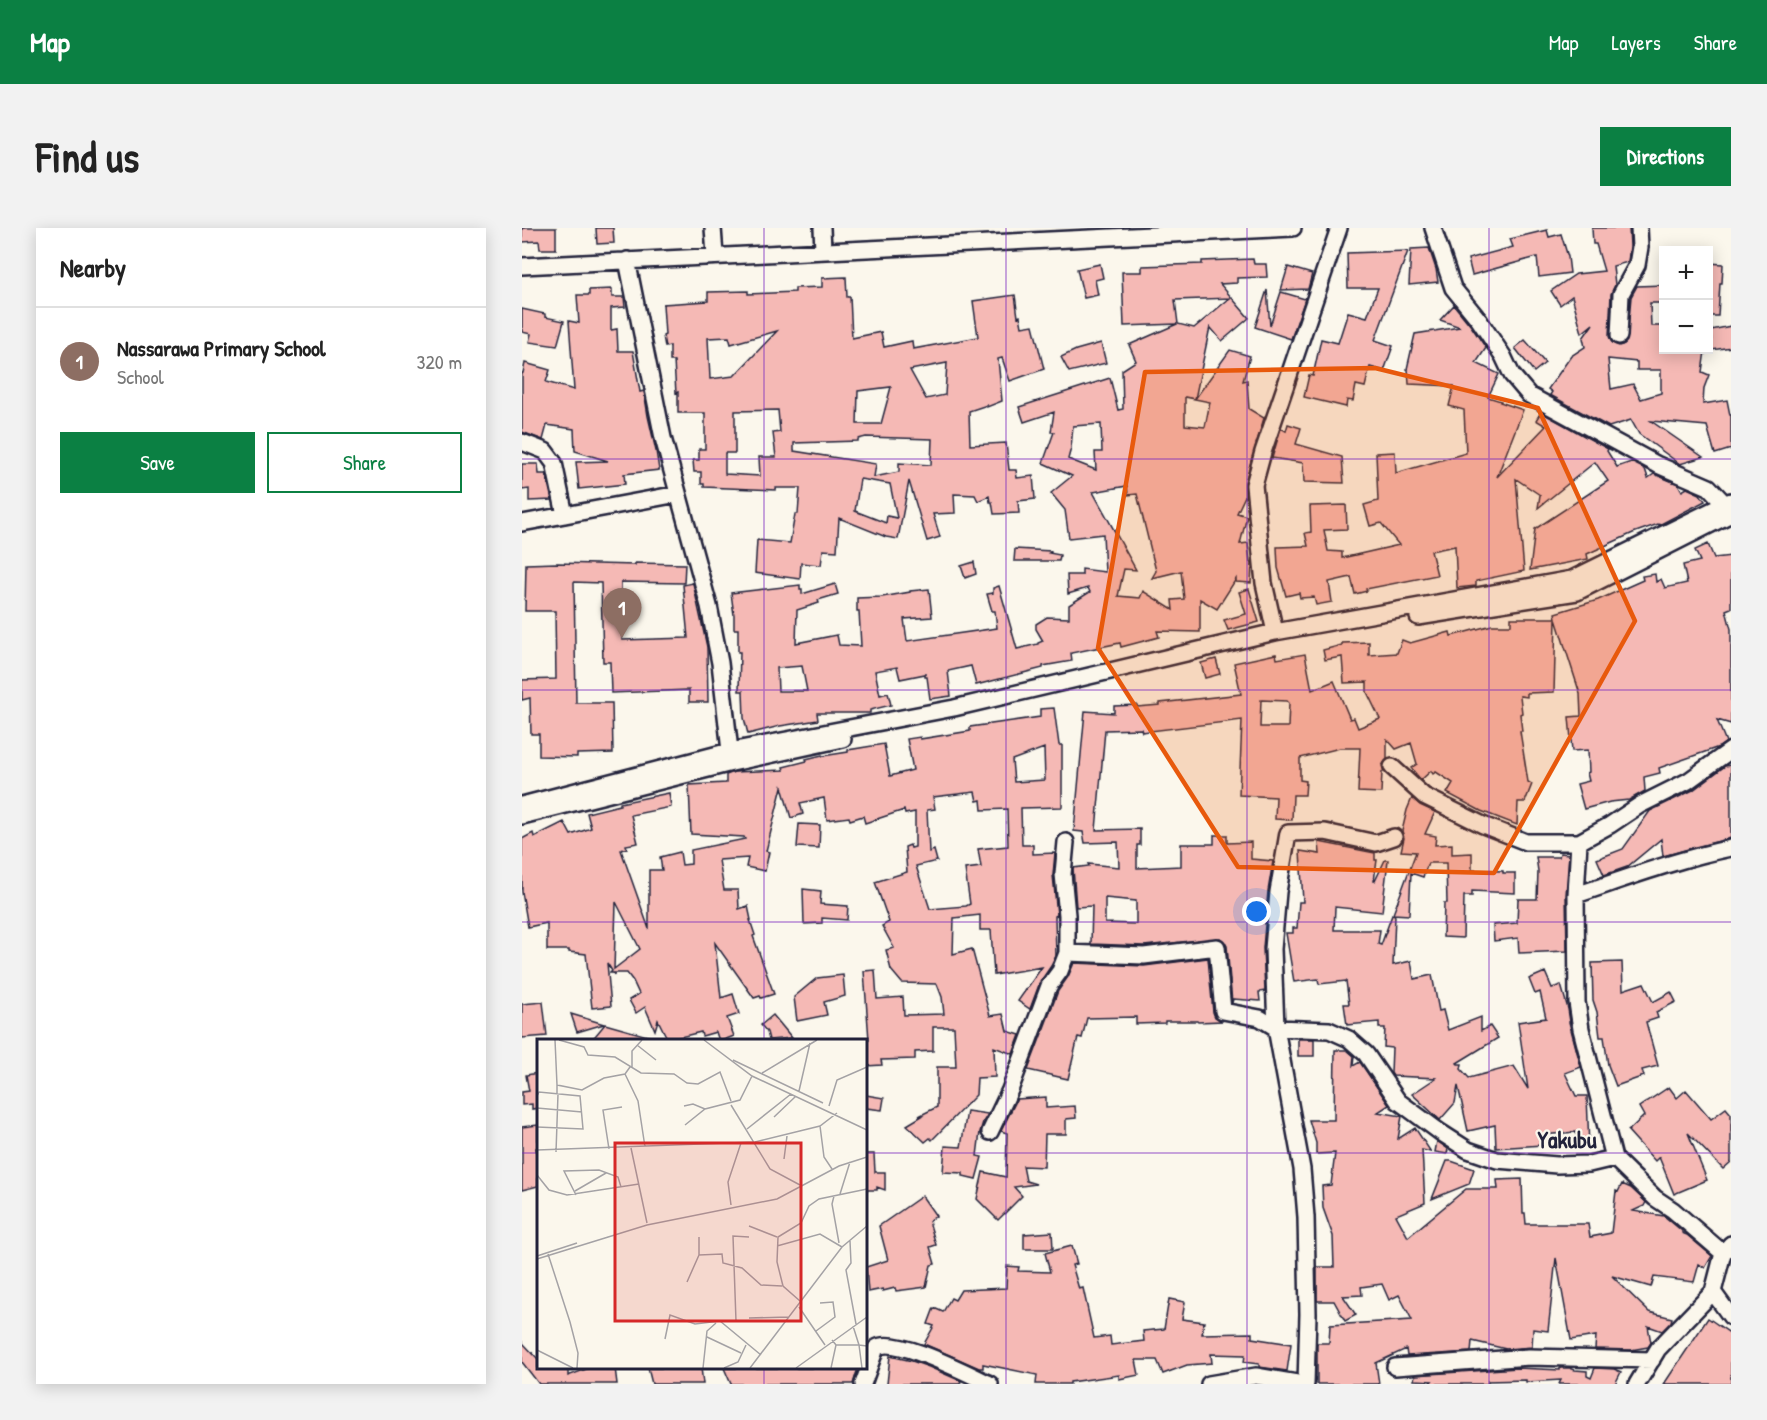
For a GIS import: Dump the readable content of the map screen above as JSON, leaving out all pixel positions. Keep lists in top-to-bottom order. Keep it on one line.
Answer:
{"districts":["Yakubu"],"page":{"header":"Map","nav":["Map","Layers","Share"],"buttons":["Directions",["Save","Share"]],"title":"Find us","heading":"Nearby","map_buttons":["+","−"],"list":[{"mark":"1","name":"Nassarawa Primary School","note":"School","value":"320 m"}],"pins":"1"}}
